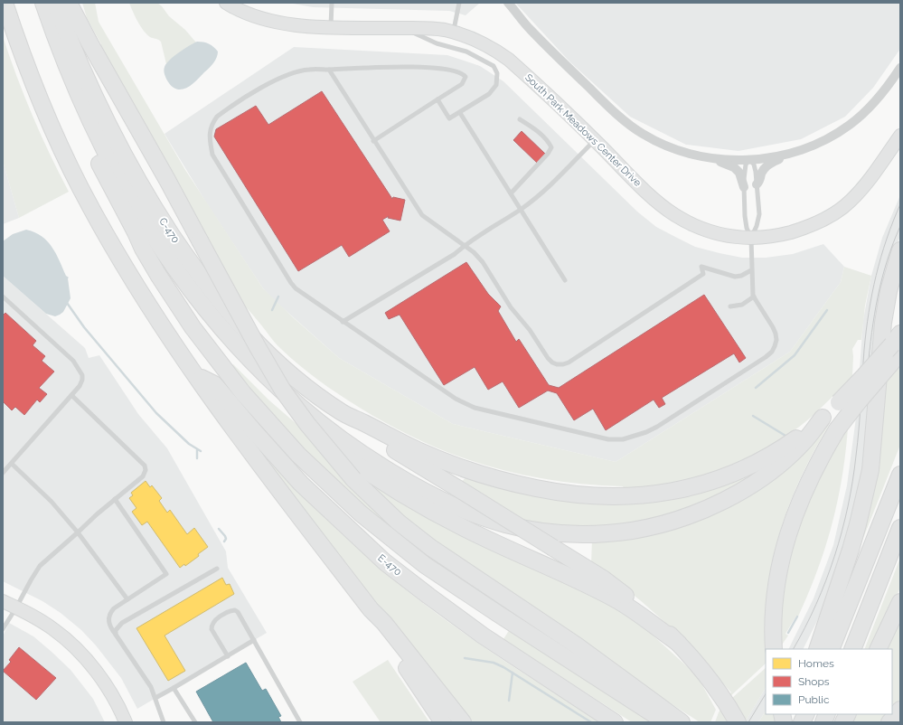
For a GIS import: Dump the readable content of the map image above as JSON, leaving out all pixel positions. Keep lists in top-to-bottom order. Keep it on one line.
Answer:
{"streets":{"highway":["C-470","E-470"],"main road":["South Park Meadows Center Drive"]},"legend":["Homes","Shops","Public"]}
